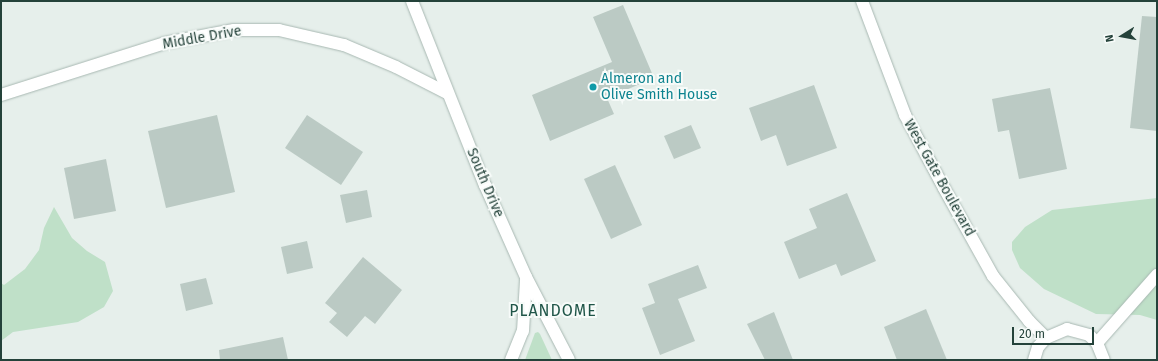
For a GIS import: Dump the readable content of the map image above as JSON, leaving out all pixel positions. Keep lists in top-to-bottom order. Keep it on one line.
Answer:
{"streets":{"street":["Middle Drive","West Gate Boulevard","South Drive"]},"crossings":[["Middle Drive","South Drive"]],"districts":["PLANDOME"],"places":["Almeron and Olive Smith House"],"scale_bar":"20 m","north":"left"}
